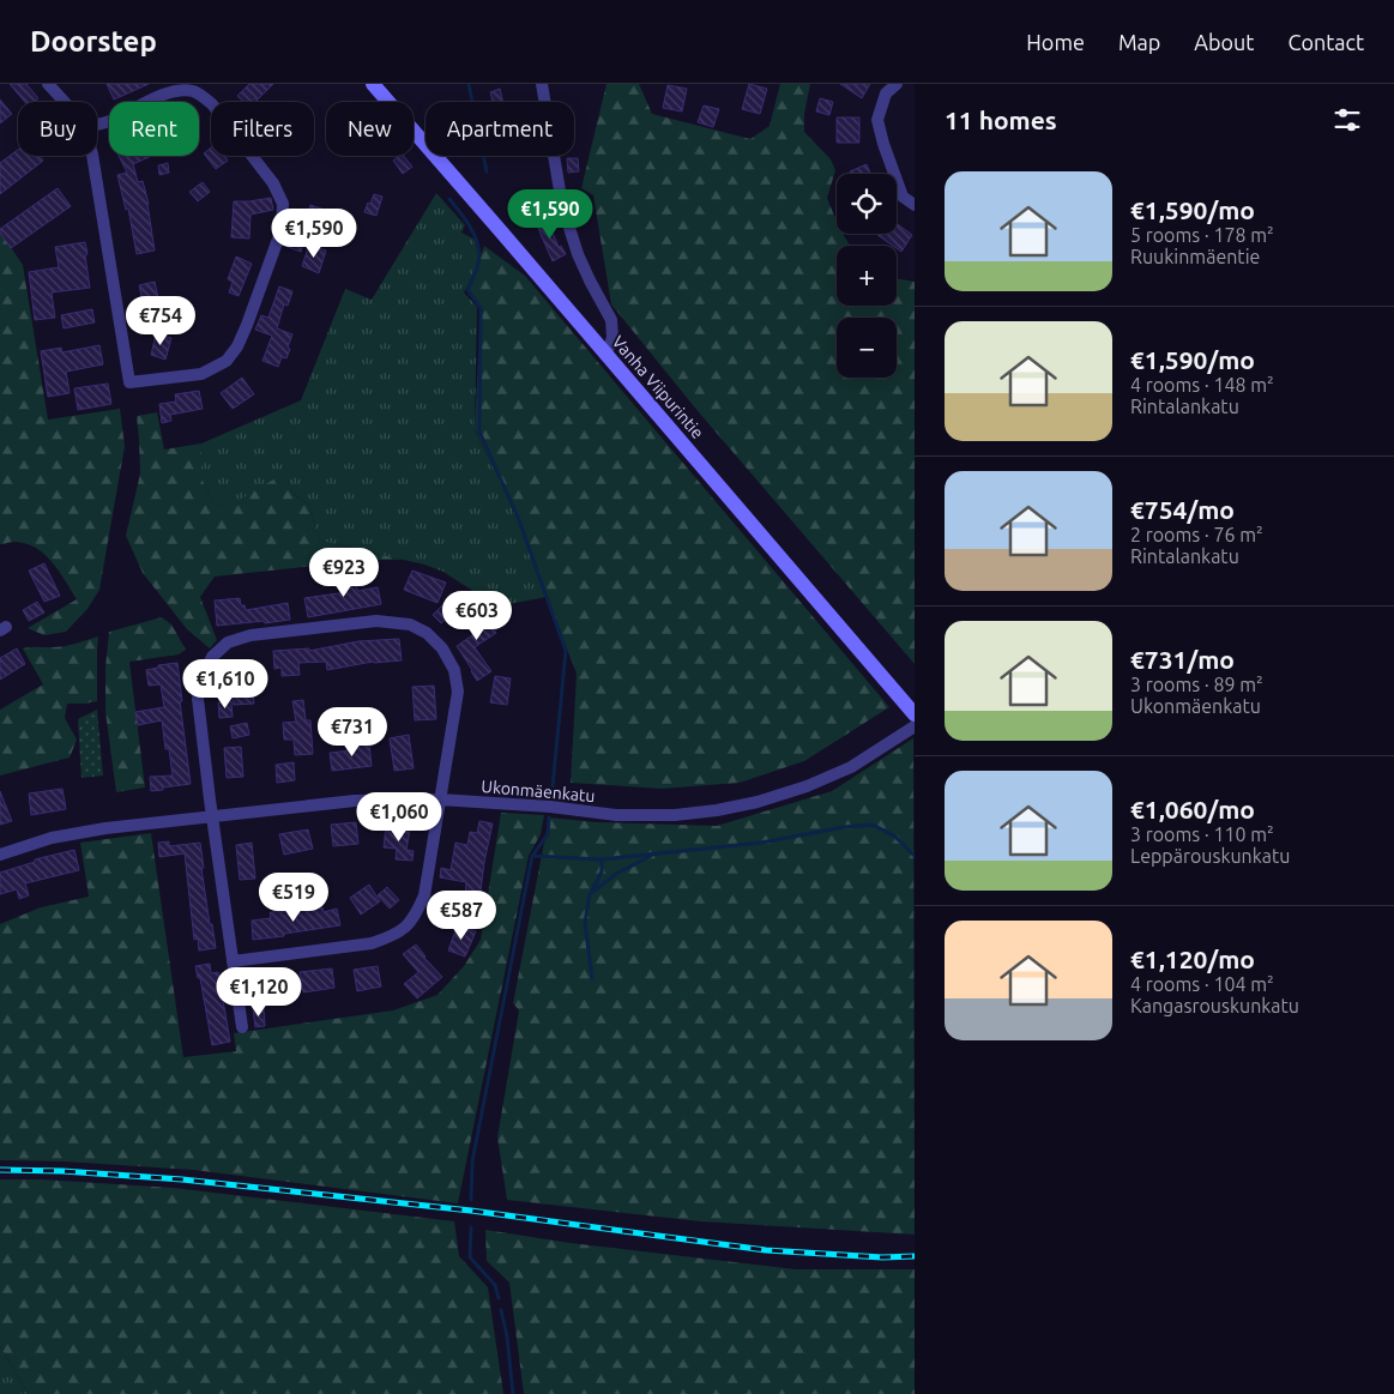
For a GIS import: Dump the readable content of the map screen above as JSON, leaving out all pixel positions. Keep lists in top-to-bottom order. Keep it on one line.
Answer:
{"streets":{"street":["Vanha Viipurintie","Ukonmäenkatu"]},"page":{"header":"Doorstep","nav":["Home","Map","About","Contact"],"heading":"11 homes","chip":["Buy","Rent","Filters","New","Apartment"],"list":[{"name":"€1,590/mo","note":"5 rooms · 178 m² · Ruukinmäentie"},{"name":"€1,590/mo","note":"4 rooms · 148 m² · Rintalankatu"},{"name":"€754/mo","note":"2 rooms · 76 m² · Rintalankatu"},{"name":"€731/mo","note":"3 rooms · 89 m² · Ukonmäenkatu"},{"name":"€1,060/mo","note":"3 rooms · 110 m² · Leppärouskunkatu"},{"name":"€1,120/mo","note":"4 rooms · 104 m² · Kangasrouskunkatu"}],"map_buttons":["+","−"],"price":["€1,590","€1,590","€754","€923","€603","€1,610","€731","€1,060","€519","€587","€1,120"]}}
